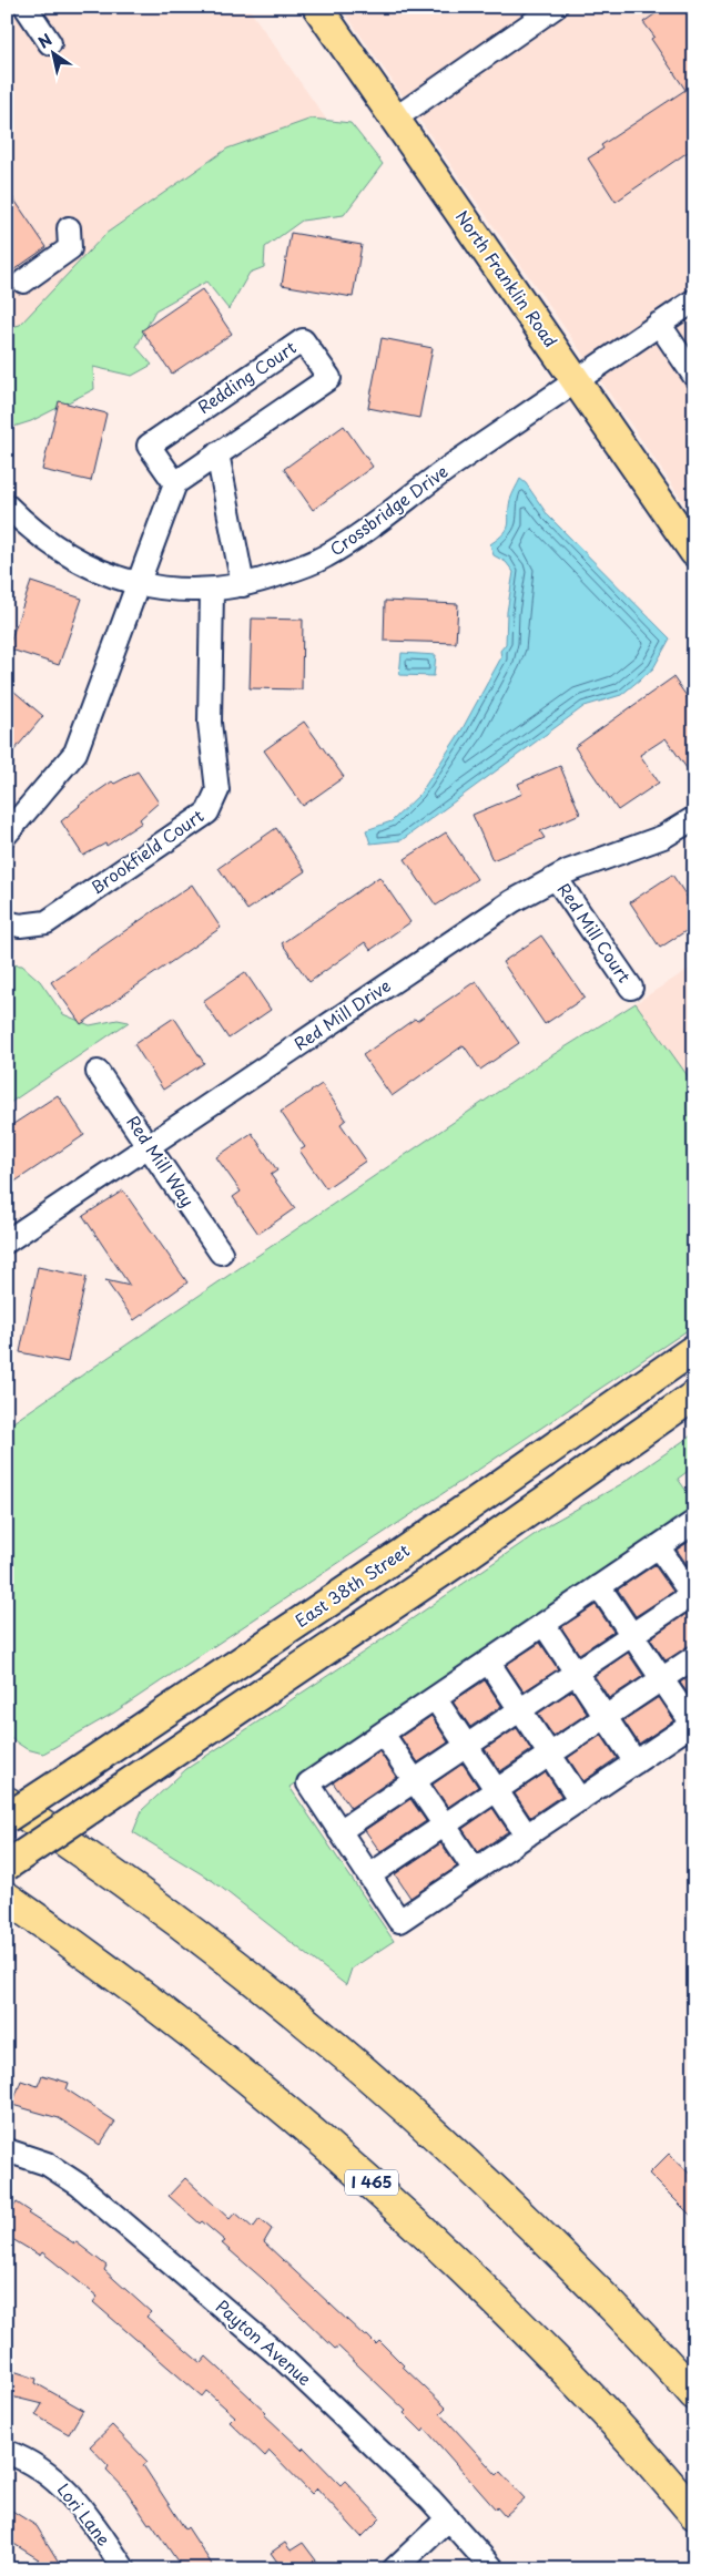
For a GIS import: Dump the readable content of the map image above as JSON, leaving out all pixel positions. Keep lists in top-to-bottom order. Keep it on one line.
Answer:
{"streets":{"highway":["I 465"],"main road":["North Franklin Road","East 38th Street"],"street":["Redding Court","Crossbridge Drive","Brookfield Court","Red Mill Court","Red Mill Drive","Red Mill Way","Payton Avenue","Lori Lane"]},"crossings":[["North Franklin Road","Crossbridge Drive"],["Crossbridge Drive","Brookfield Court"],["Red Mill Court","Red Mill Drive"],["Red Mill Drive","Red Mill Way"]],"north":"top left"}
